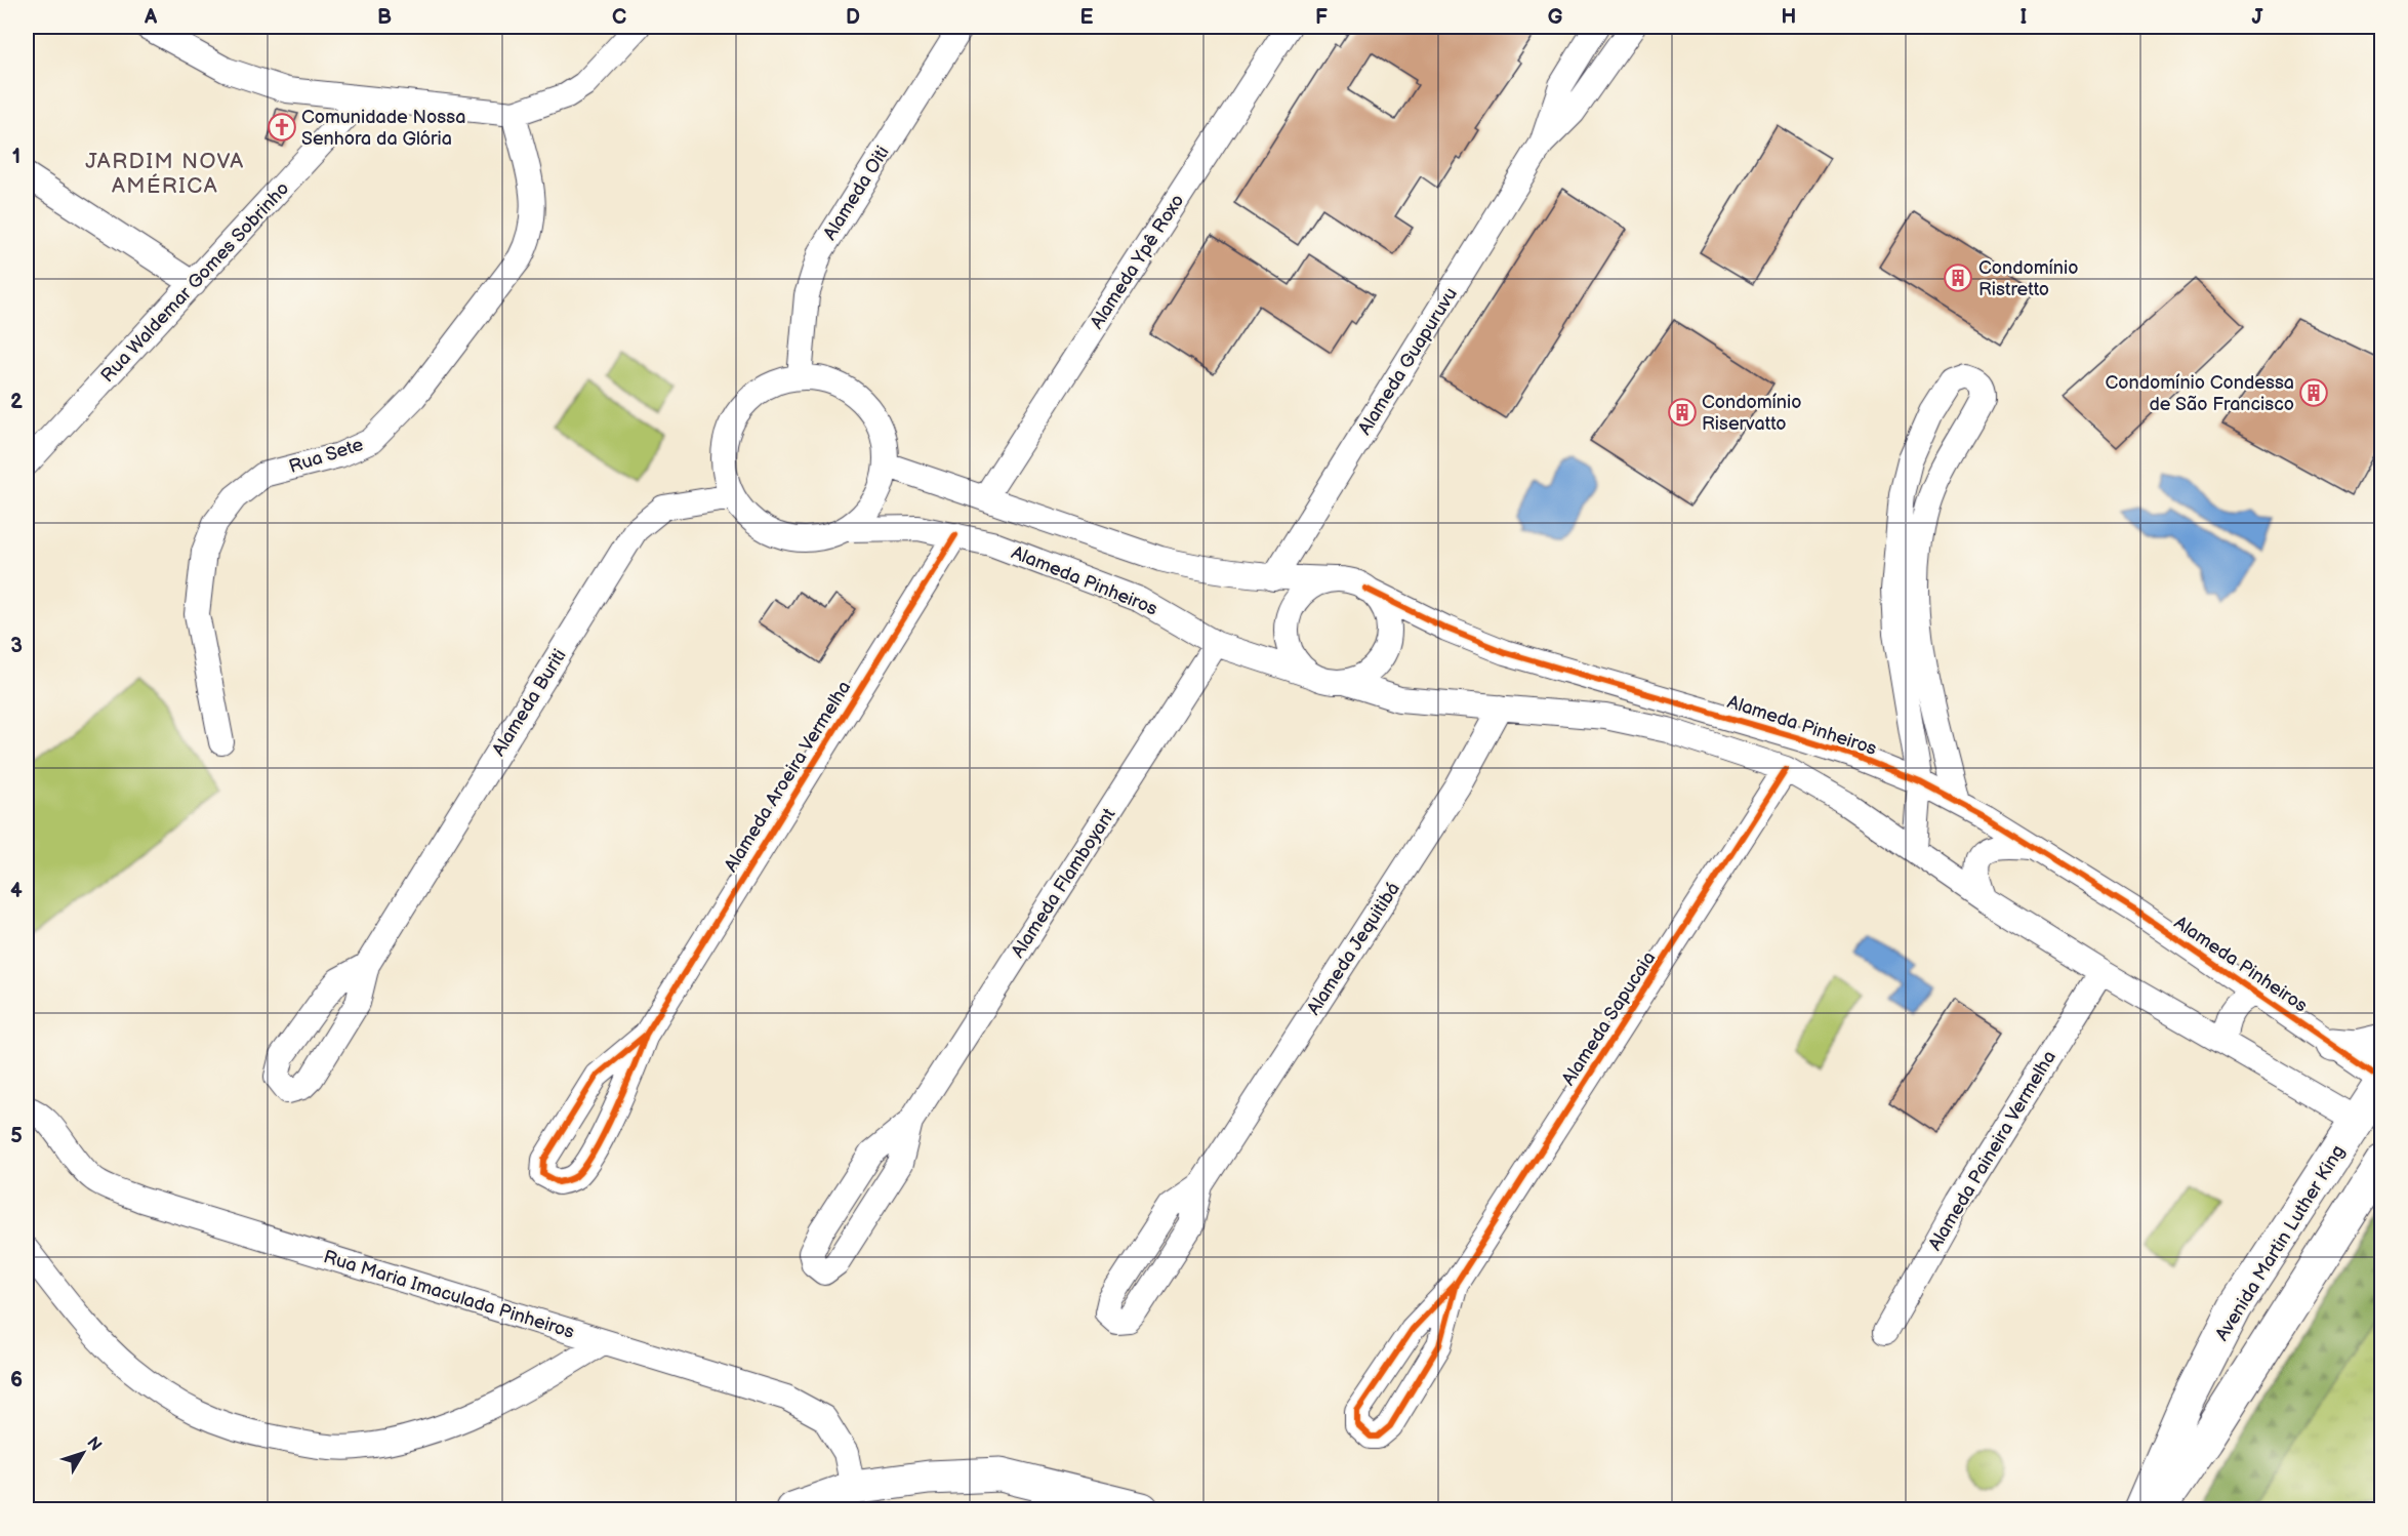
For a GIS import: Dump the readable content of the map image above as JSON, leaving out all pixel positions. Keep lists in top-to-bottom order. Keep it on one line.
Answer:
{"streets":{"main road":["Avenida Martin Luther King"],"street":["Alameda Oiti","Alameda Ypê Roxo","Rua Waldemar Gomes Sobrinho","Alameda Guapuruvu","Rua Sete","Alameda Pinheiros","Alameda Buriti","Alameda Aroeira Vermelha","Alameda Flamboyant","Alameda Jequitibá","Alameda Sapucaia","Alameda Paineira Vermelha","Rua Maria Imaculada Pinheiros"]},"crossings":[["Alameda Oiti","Alameda Pinheiros"],["Alameda Oiti","Alameda Buriti"],["Alameda Pinheiros","Alameda Buriti"],["Alameda Pinheiros","Alameda Aroeira Vermelha"],["Alameda Pinheiros","Alameda Flamboyant"],["Alameda Pinheiros","Avenida Martin Luther King"]],"districts":["JARDIM NOVA AMÉRICA"],"places":{"church":["Comunidade Nossa Senhora da Glória"],"building":["Condomínio Ristretto","Condomínio Condessa de São Francisco","Condomínio Riservatto"]},"north":"top right","grid":{"columns":["A","B","C","D","E","F","G","H","I","J"],"rows":["1","2","3","4","5","6"]}}
